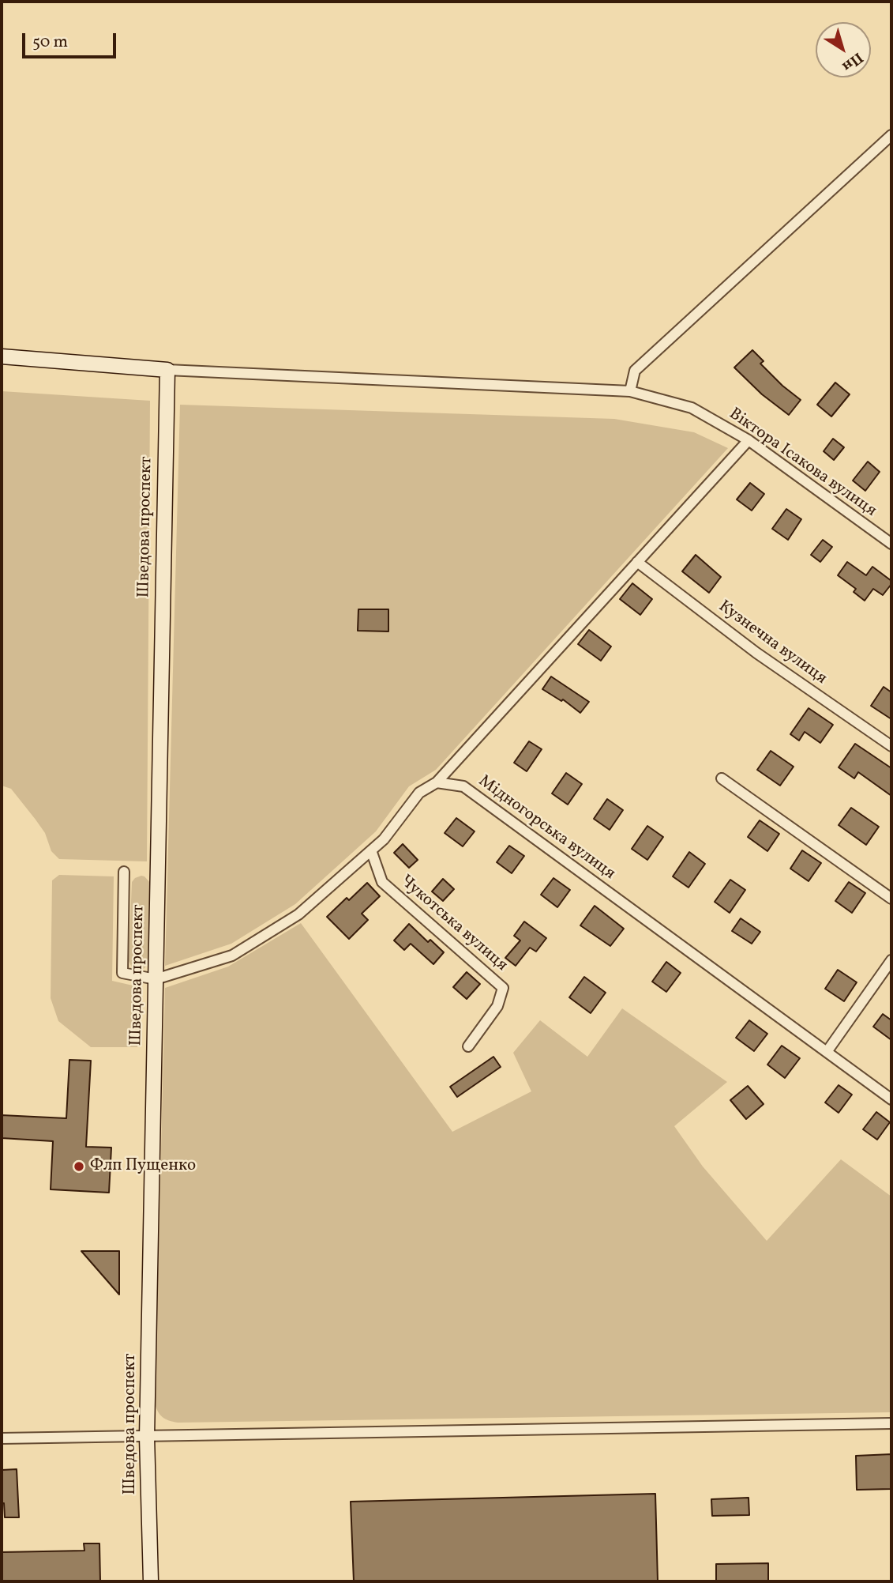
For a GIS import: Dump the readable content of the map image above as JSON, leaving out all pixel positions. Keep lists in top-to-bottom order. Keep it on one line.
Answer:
{"streets":{"street":["Віктора Ісакова вулиця","Шведова проспект","Кузнечна вулиця","Мідногорська вулиця","Чукотська вулиця"]},"crossings":[["Віктора Ісакова вулиця","Шведова проспект"]],"places":["Флп Пущенко"],"scale_bar":"50 m","north":"bottom right"}
